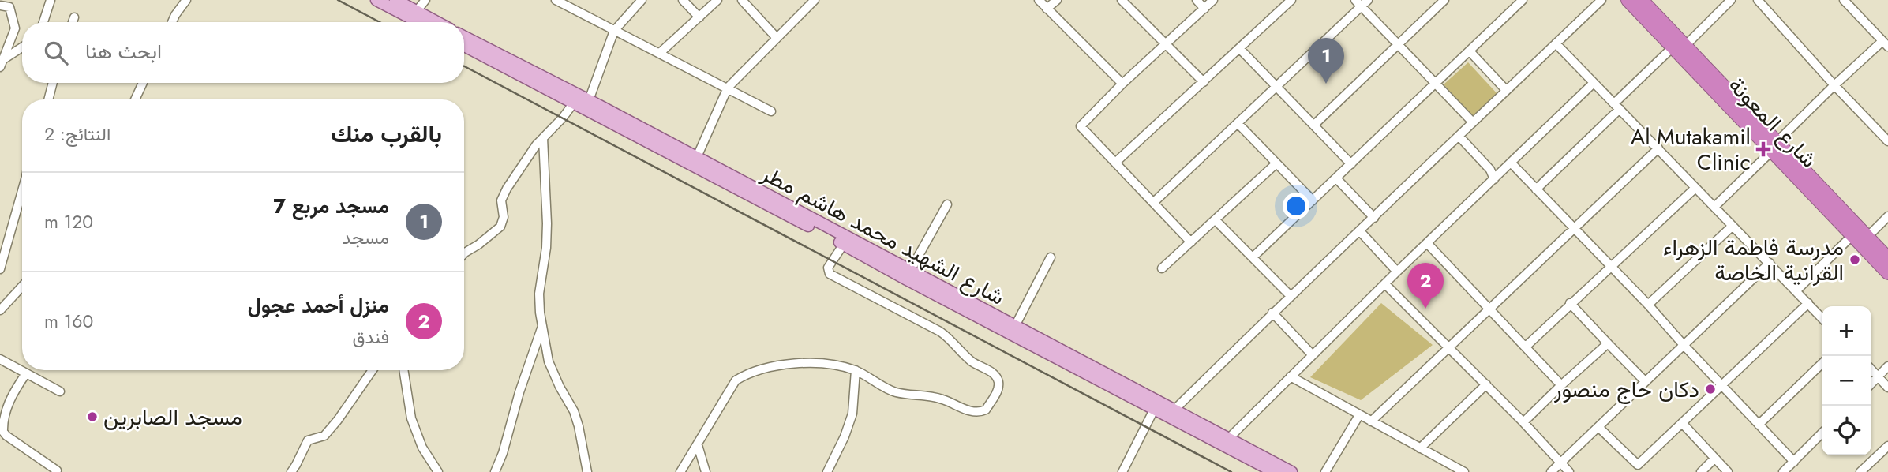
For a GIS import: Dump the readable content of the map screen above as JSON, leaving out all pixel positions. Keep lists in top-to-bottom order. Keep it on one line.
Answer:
{"streets":{"highway":["شارع المعونة"],"main road":["شارع الشهيد محمد هاشم مطر"]},"places":{"health":["Al Mutakamil Clinic"],"other":["مدرسة فاطمة الزهراء القرانية الخاصة","دكان حاج منصور","مسجد الصابرين"]},"page":{"search":"ابحث هنا","pins":["1","2"],"heading":["بالقرب منك","النتائج: 2"],"list":[{"mark":"1","name":"مسجد مربع 7","note":"مسجد","value":"120 m"},{"mark":"2","name":"منزل أحمد عجول","note":"فندق","value":"160 m"}],"map_buttons":["+","−"]}}
